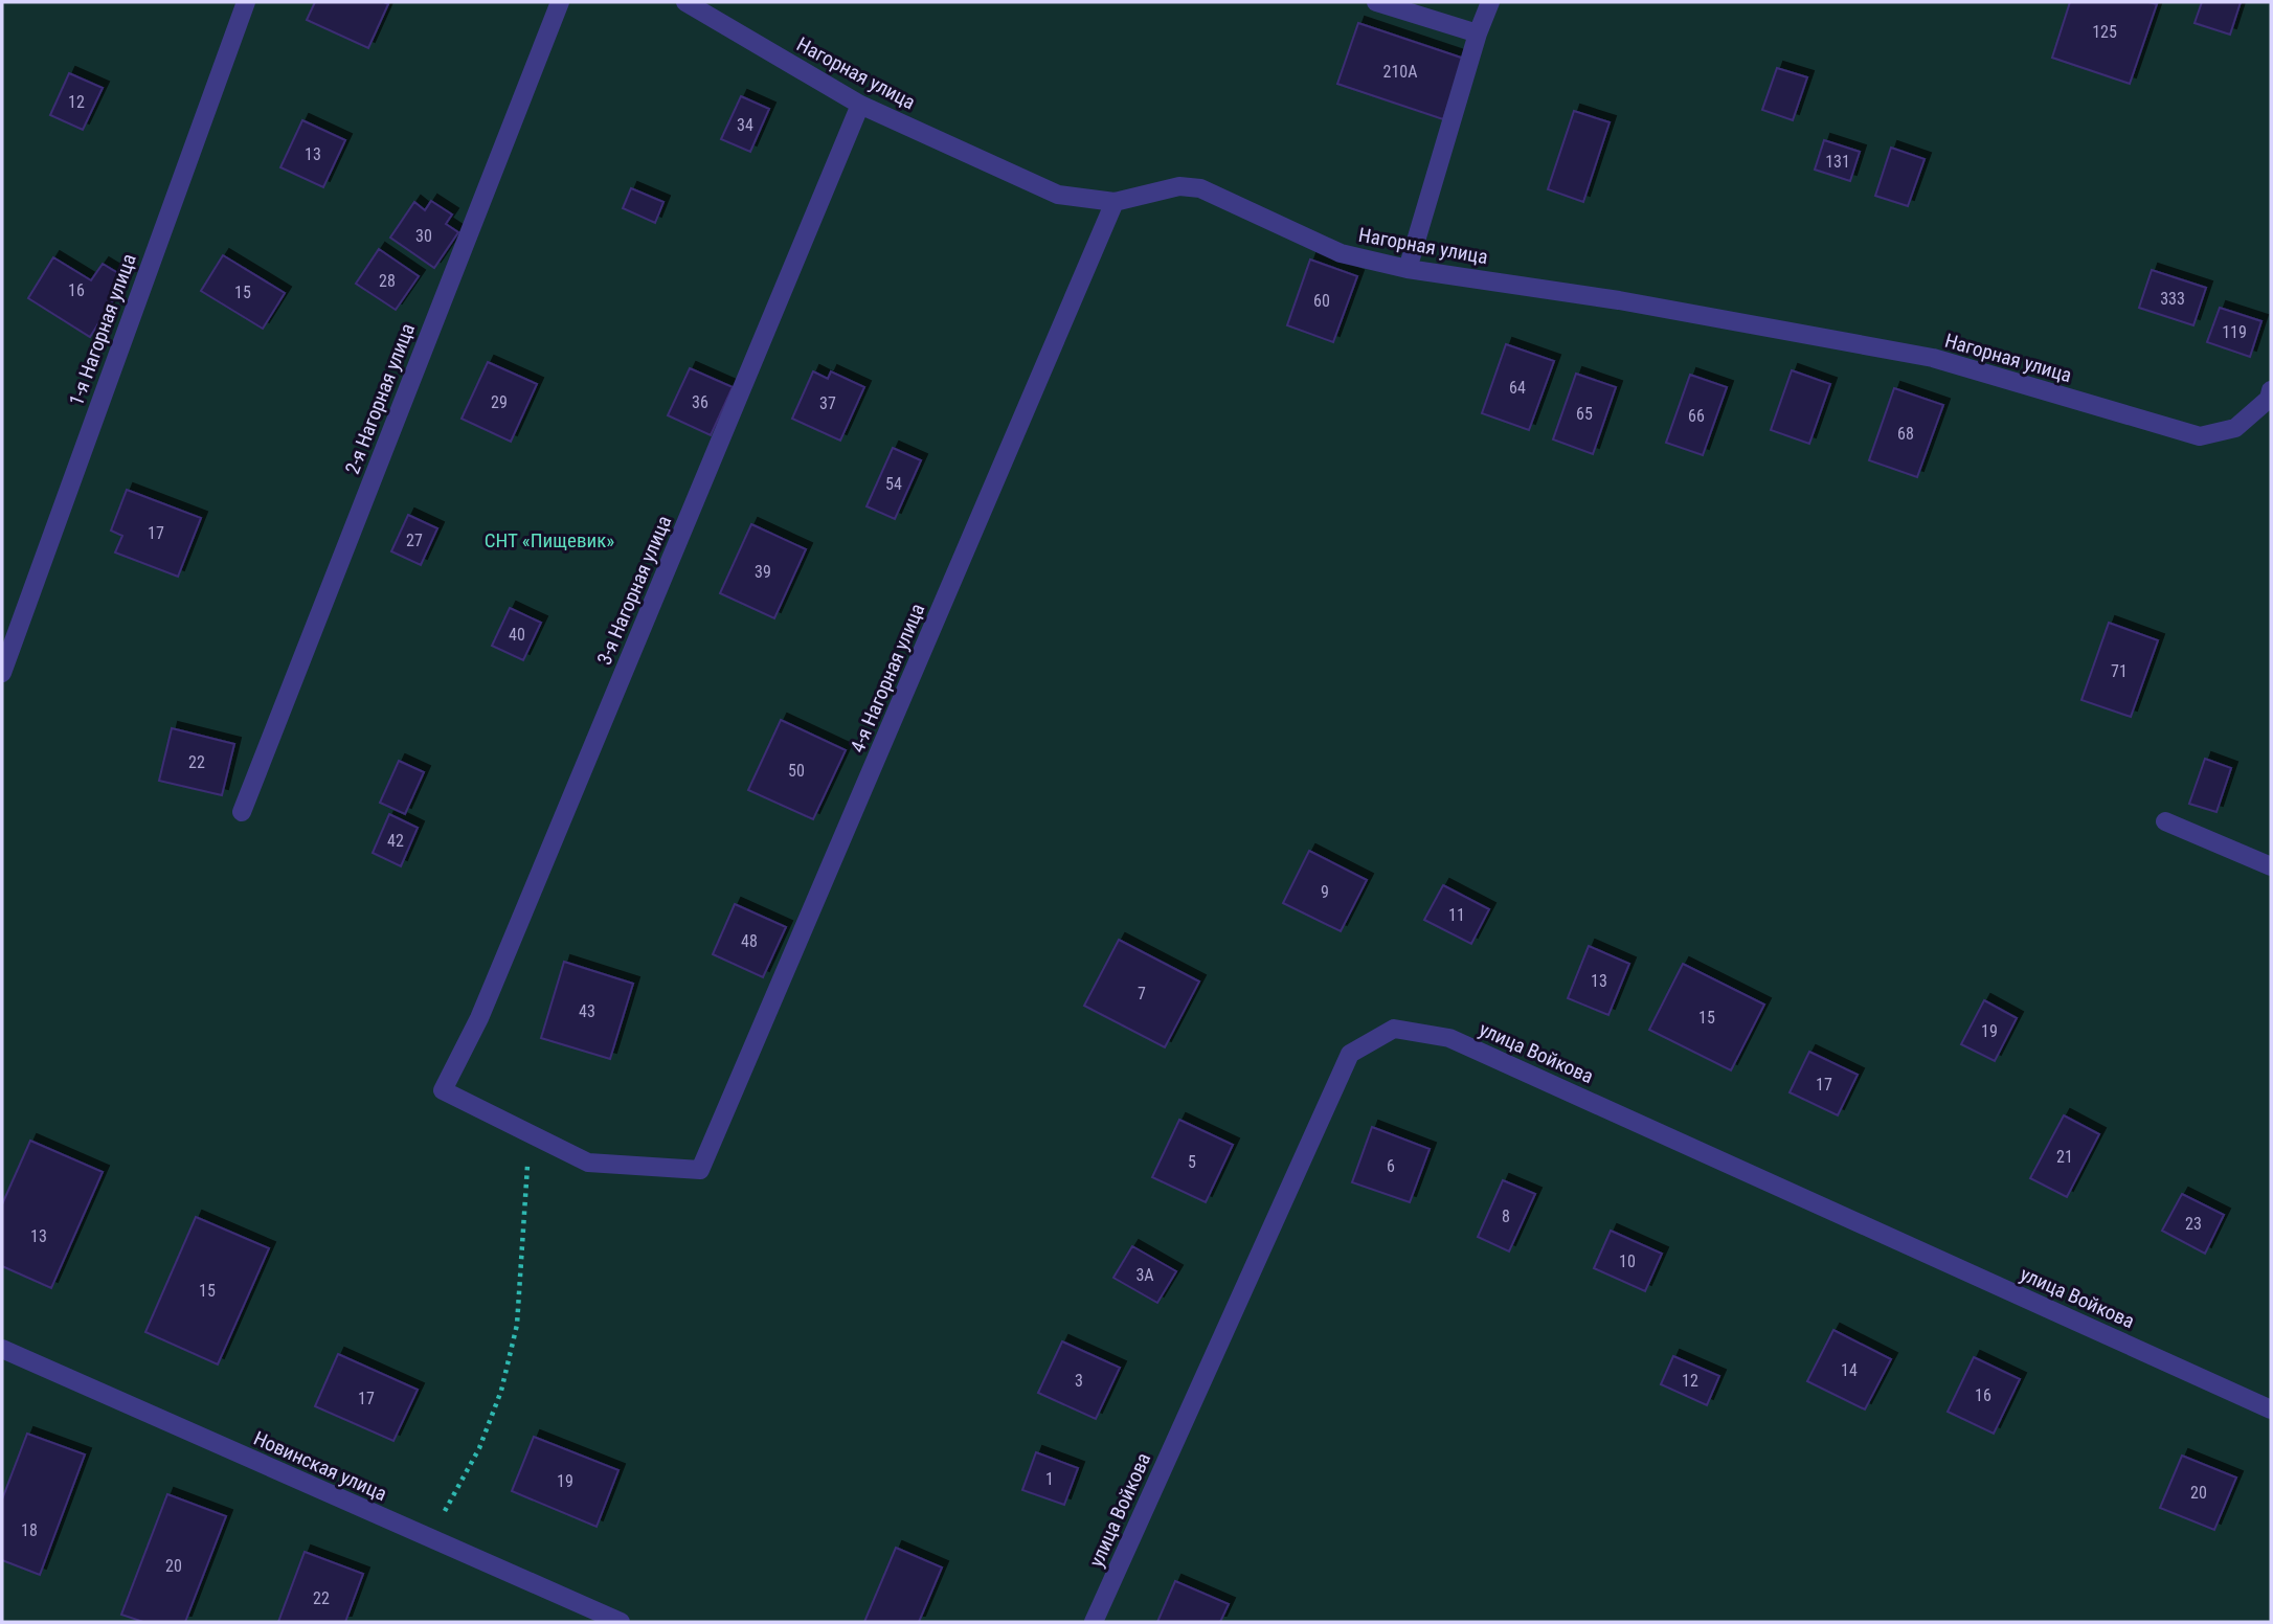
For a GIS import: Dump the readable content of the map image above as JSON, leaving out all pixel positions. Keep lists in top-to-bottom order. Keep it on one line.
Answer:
{"streets":{"street":["Нагорная улица","1-я Нагорная улица","2-я Нагорная улица","3-я Нагорная улица","4-я Нагорная улица","улица Войкова","Новинская улица"]},"crossings":[["Нагорная улица","3-я Нагорная улица"],["Нагорная улица","4-я Нагорная улица"],["3-я Нагорная улица","4-я Нагорная улица"]],"parks":["СНТ «Пищевик»"],"house_numbers":["125","210А","12","34","13","131","30","28","16","15","333","60","119","64","29","36","37","65","66","68","54","17","27","39","40","71","22","50","42","9","11","48","13","7","43","15","19","17","21","5","6","8","23","13","10","3А","15","14","3","12","16","17","1","19","20","18","20","22"]}
